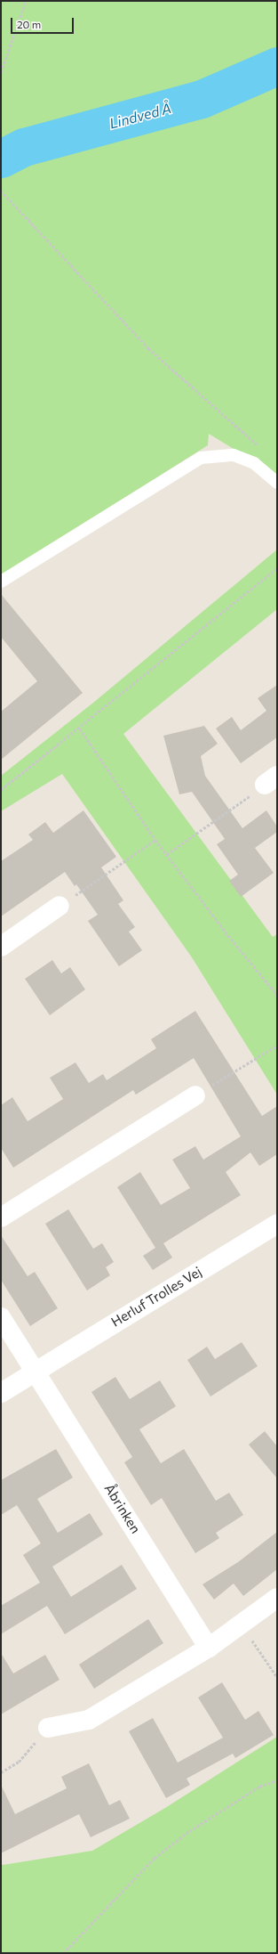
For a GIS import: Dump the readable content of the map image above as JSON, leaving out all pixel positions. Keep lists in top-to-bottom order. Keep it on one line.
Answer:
{"streets":{"street":["Herluf Trolles Vej","Åbrinken"]},"crossings":[["Herluf Trolles Vej","Åbrinken"]],"water":["Lindved Å"],"scale_bar":"20 m"}
